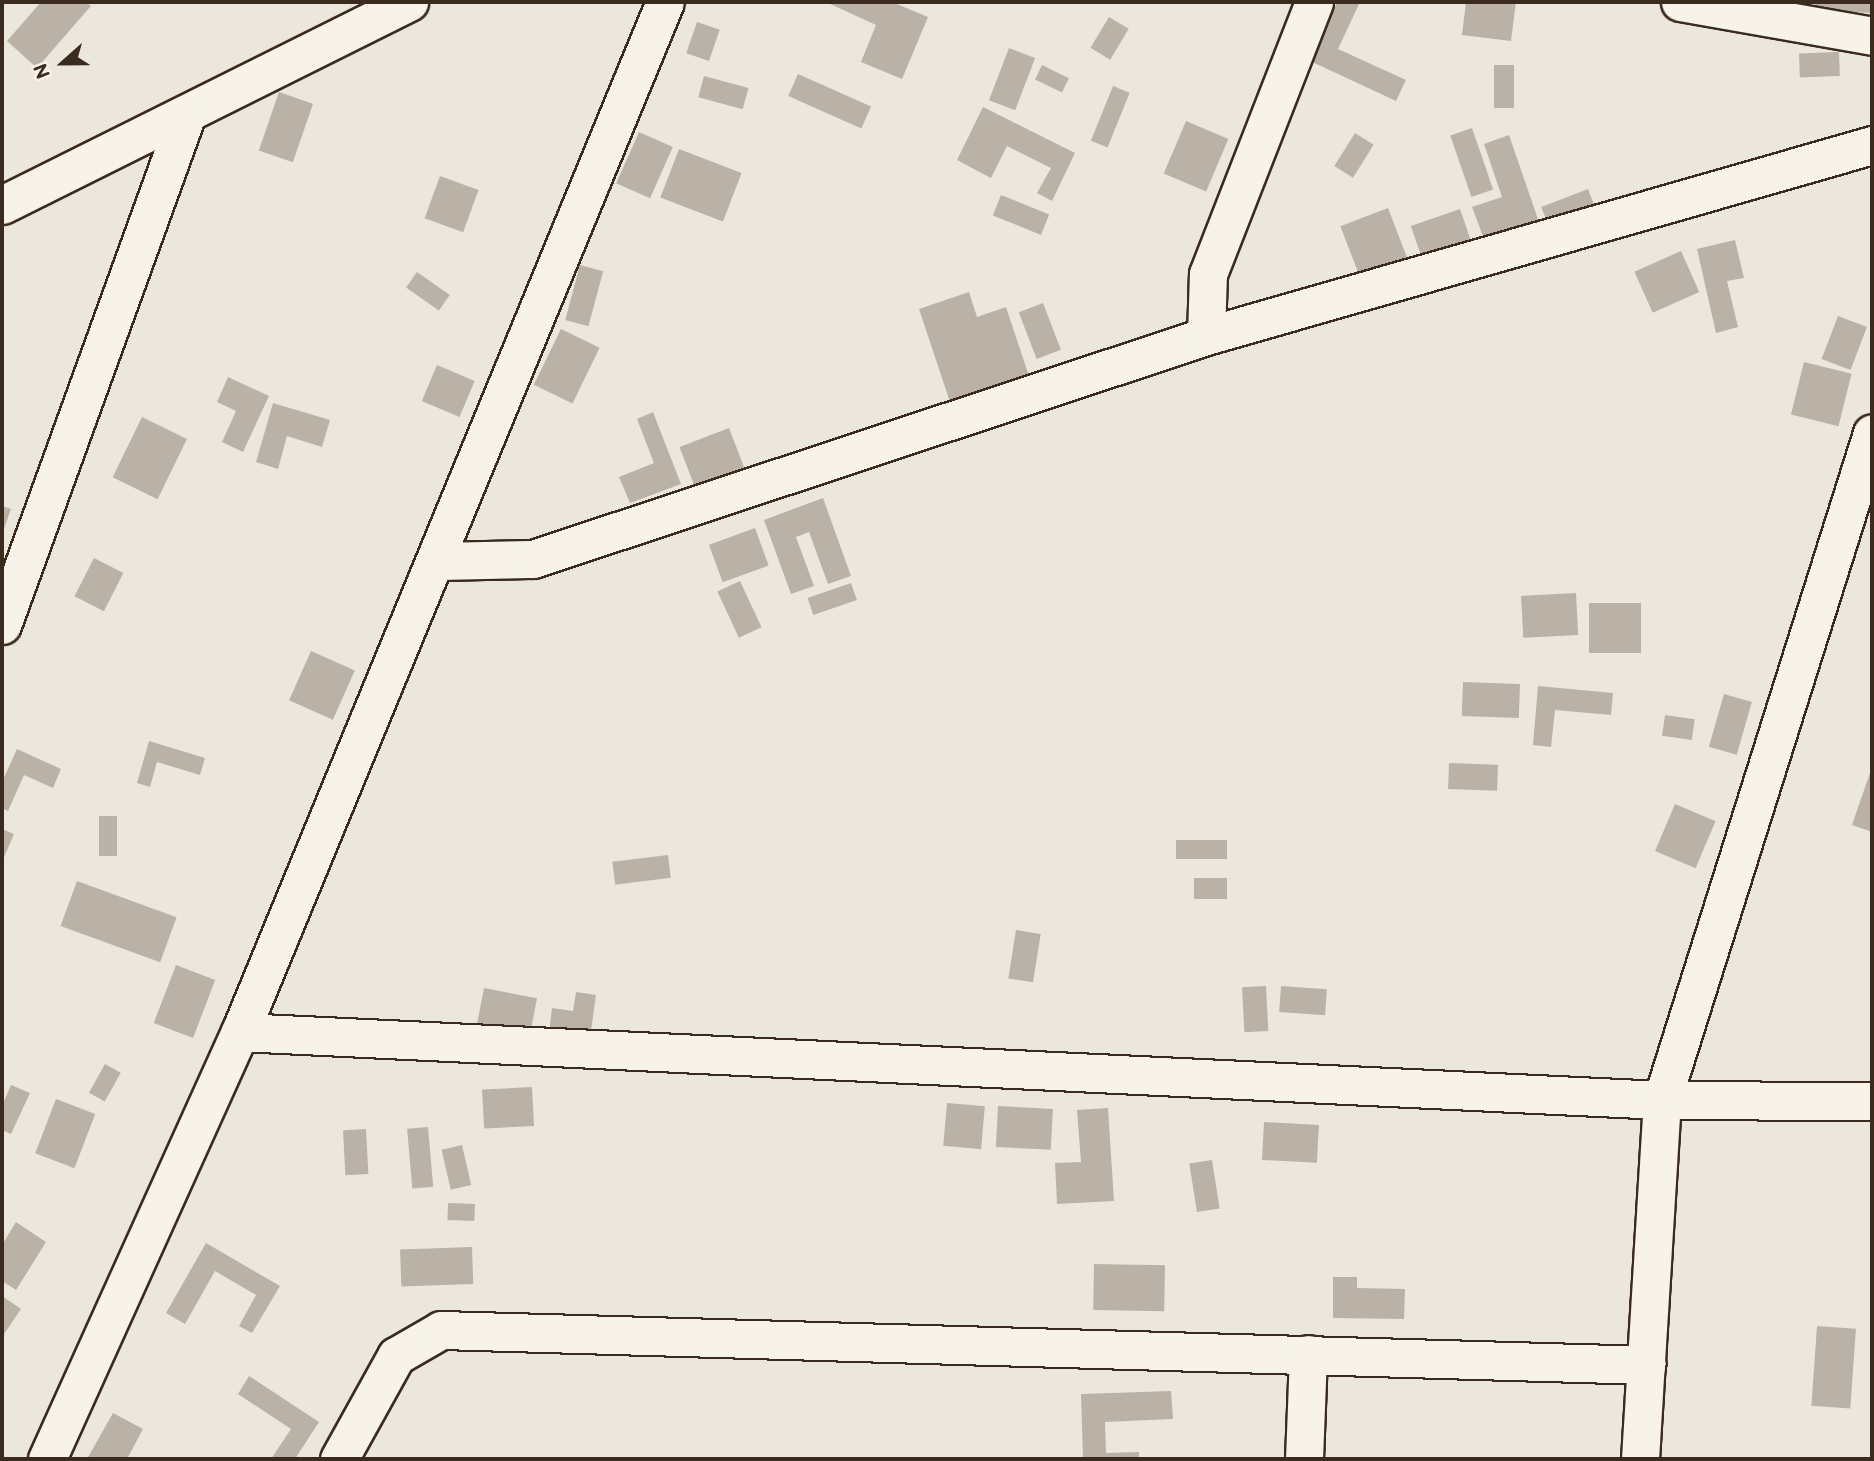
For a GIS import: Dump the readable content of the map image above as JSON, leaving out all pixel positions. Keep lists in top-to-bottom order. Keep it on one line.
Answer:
{"north":"left"}
